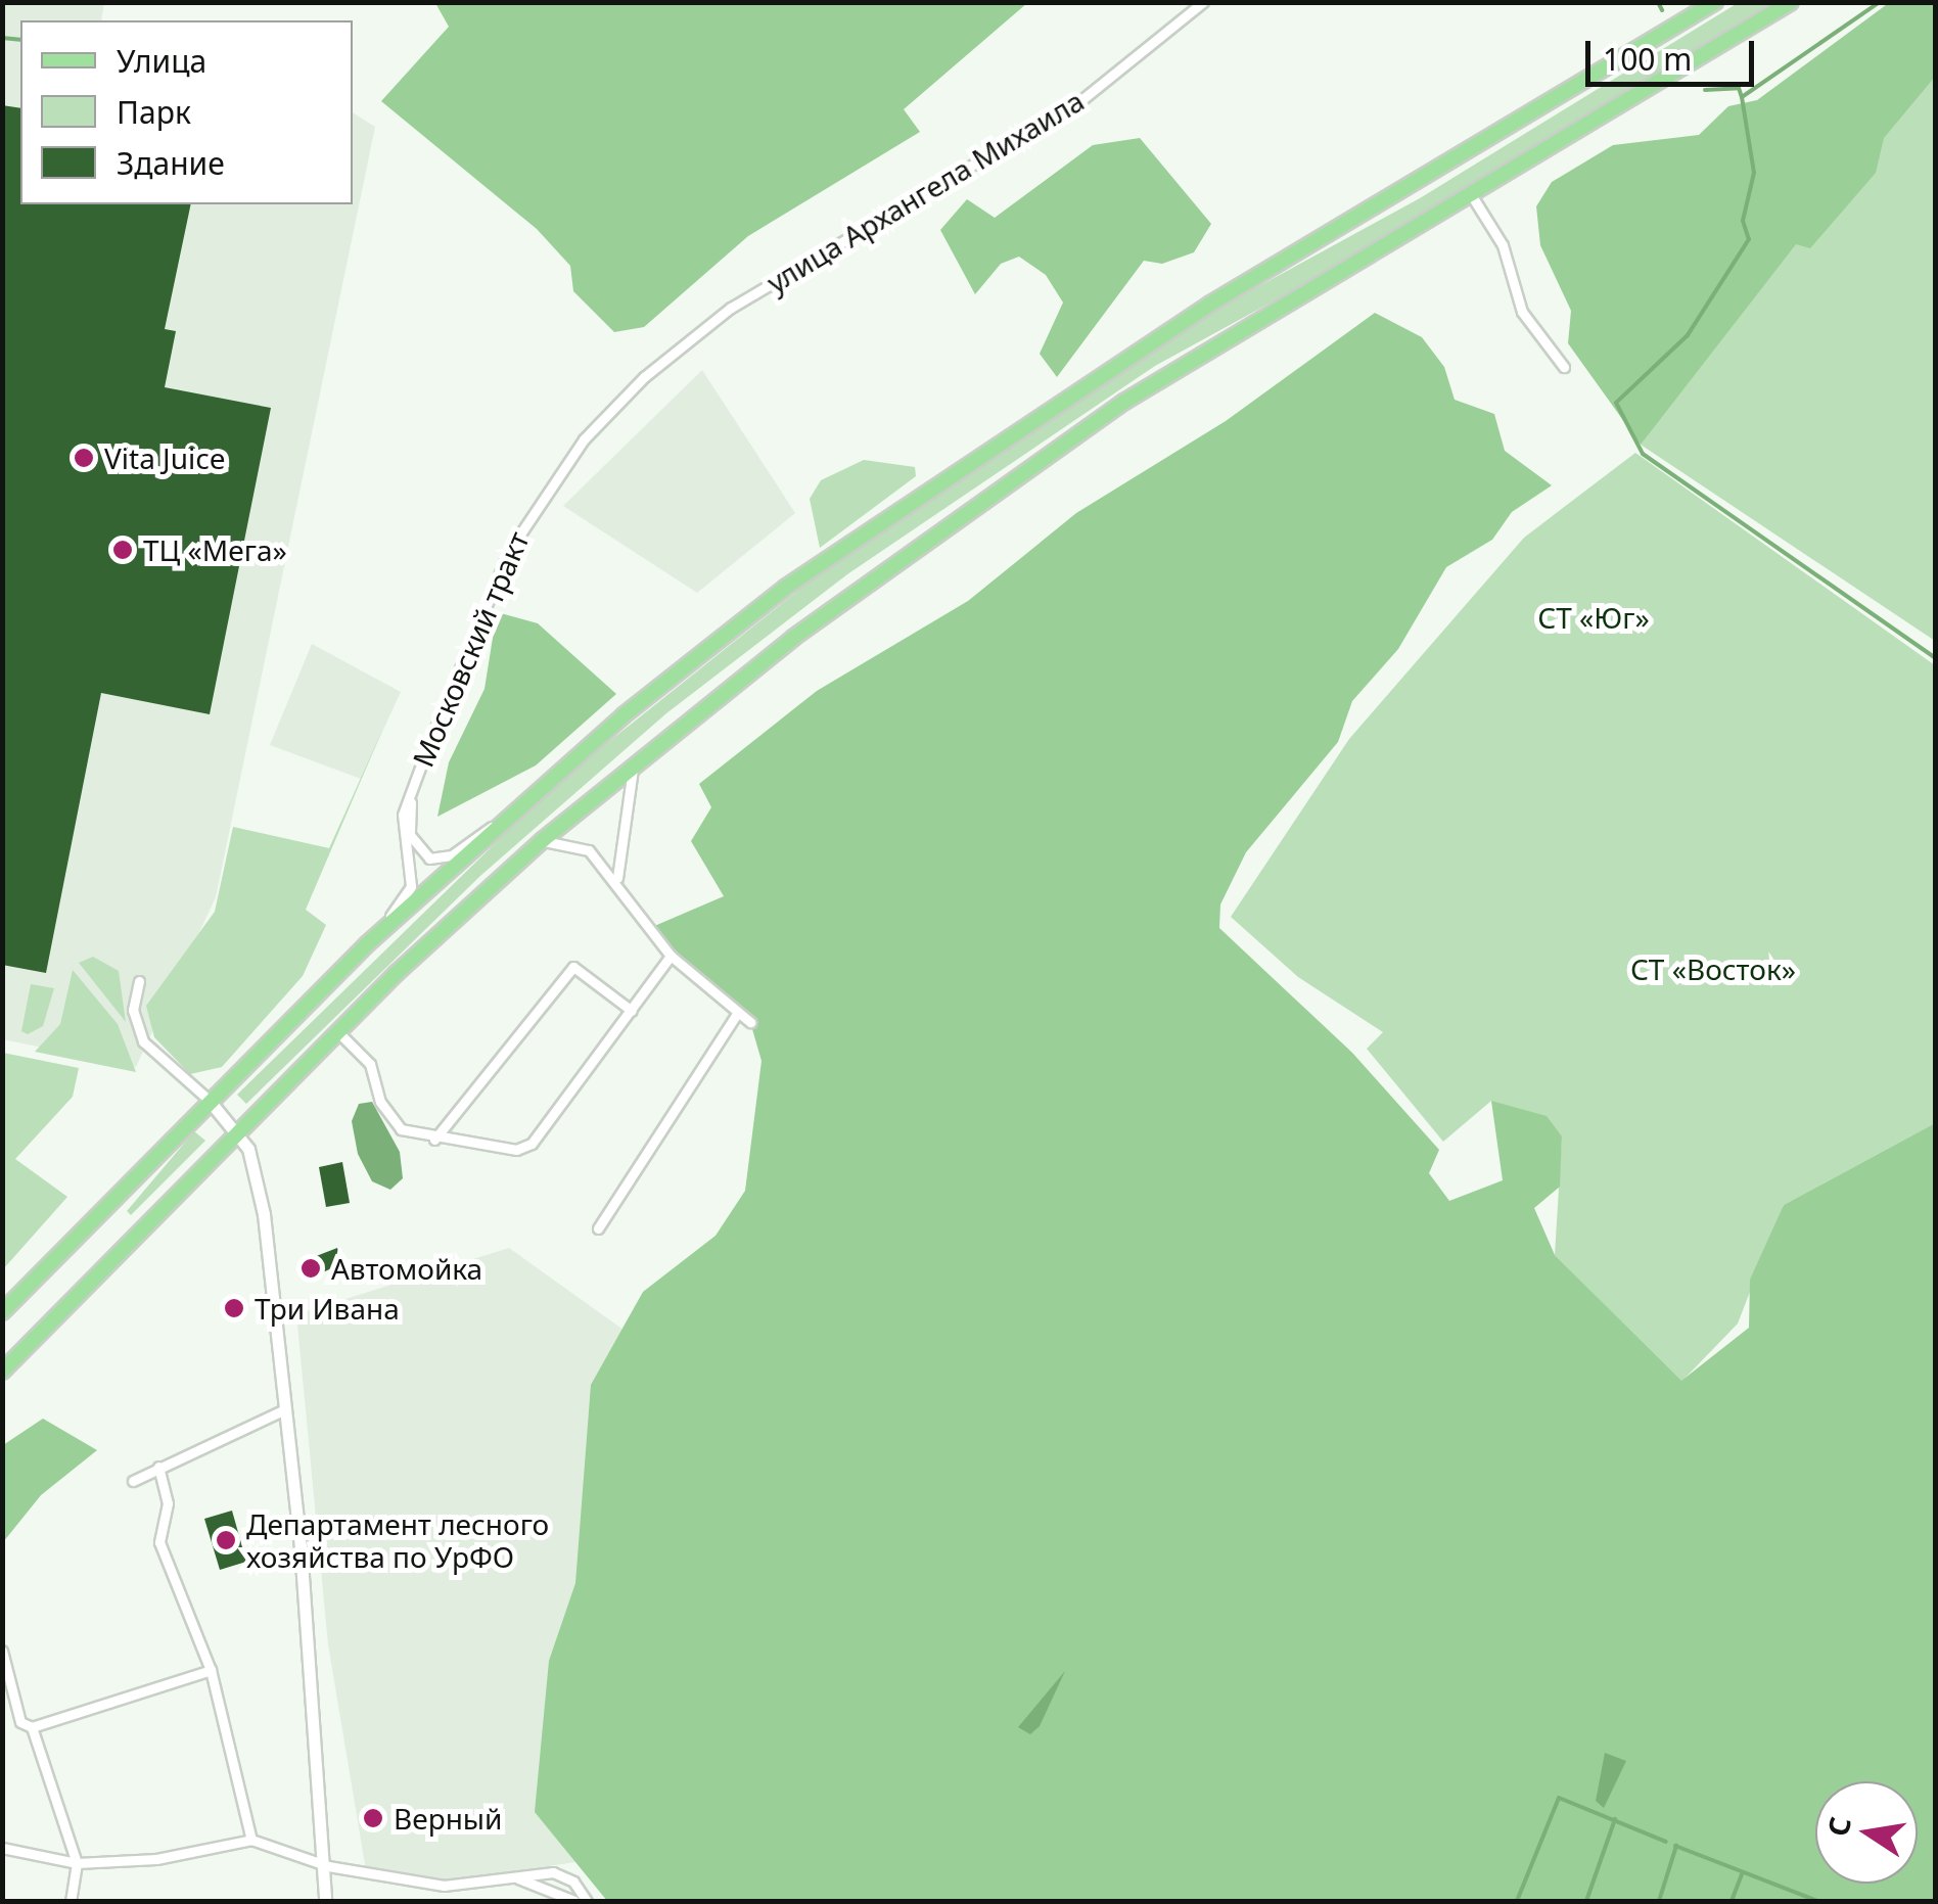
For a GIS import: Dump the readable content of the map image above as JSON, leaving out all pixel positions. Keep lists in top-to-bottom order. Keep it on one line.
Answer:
{"streets":{"street":["улица Архангела Михаила","Московский тракт"]},"crossings":[["улица Архангела Михаила","Московский тракт"]],"parks":["СТ «Юг»","СТ «Восток»"],"places":["Vita Juice","ТЦ «Мега»","Автомойка","Три Ивана","Департамент лесного хозяйства по УрФО","Верный"],"legend":["Улица","Парк","Здание"],"scale_bar":"100 m","north":"left"}
